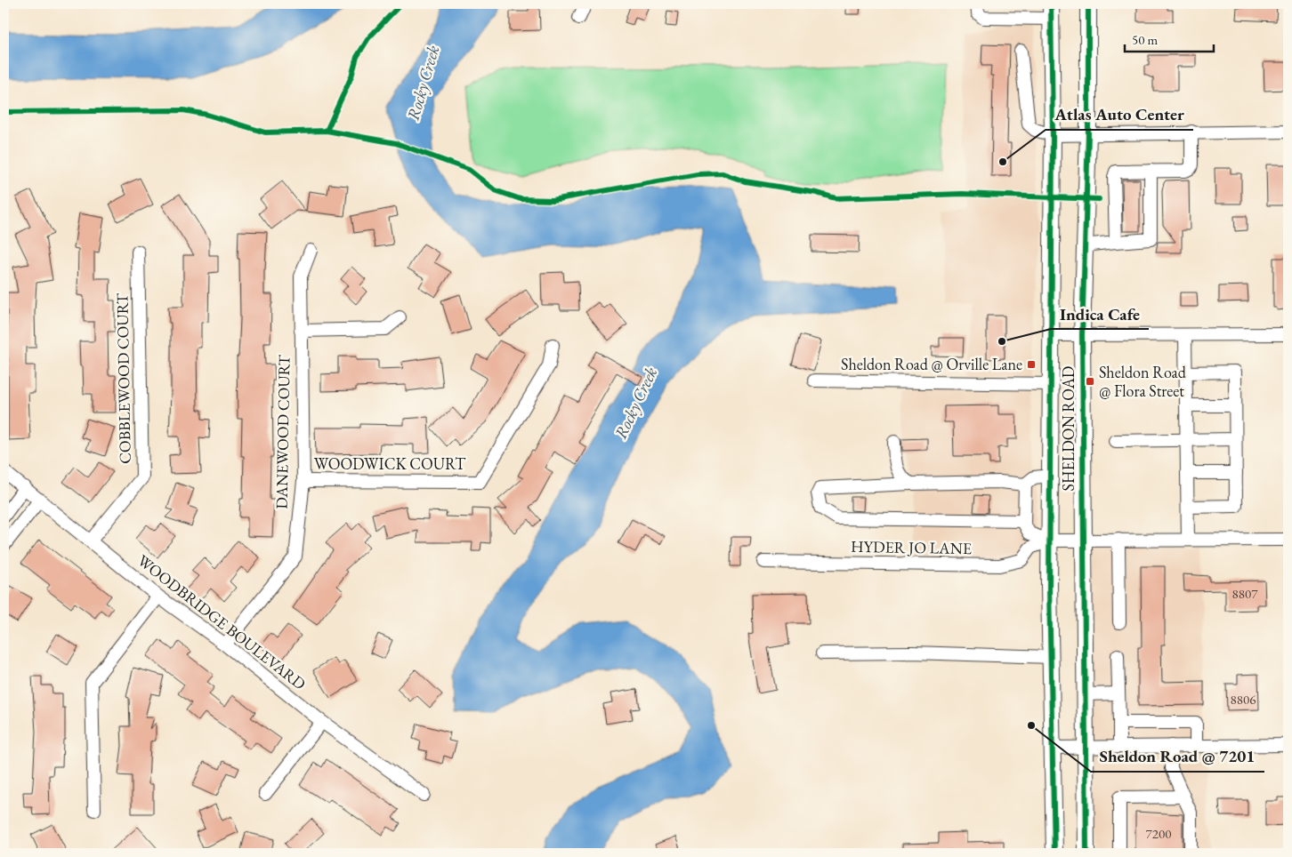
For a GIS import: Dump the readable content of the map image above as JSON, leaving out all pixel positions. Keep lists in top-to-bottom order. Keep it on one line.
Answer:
{"streets":{"main road":["SHELDON ROAD"],"street":["COBBLEWOOD COURT","DANEWOOD COURT","WOODWICK COURT","HYDER JO LANE","WOODBRIDGE BOULEVARD"]},"crossings":[["COBBLEWOOD COURT","WOODBRIDGE BOULEVARD"],["SHELDON ROAD","HYDER JO LANE"],["DANEWOOD COURT","WOODWICK COURT"],["DANEWOOD COURT","WOODBRIDGE BOULEVARD"]],"water":["Rocky Creek"],"places":{"other":["Atlas Auto Center","Indica Cafe","Sheldon Road @ 7201"],"transit":["Sheldon Road @ Orville Lane","Sheldon Road @ Flora Street"]},"house_numbers":["8807","8806","7200"],"scale_bar":"50 m"}
